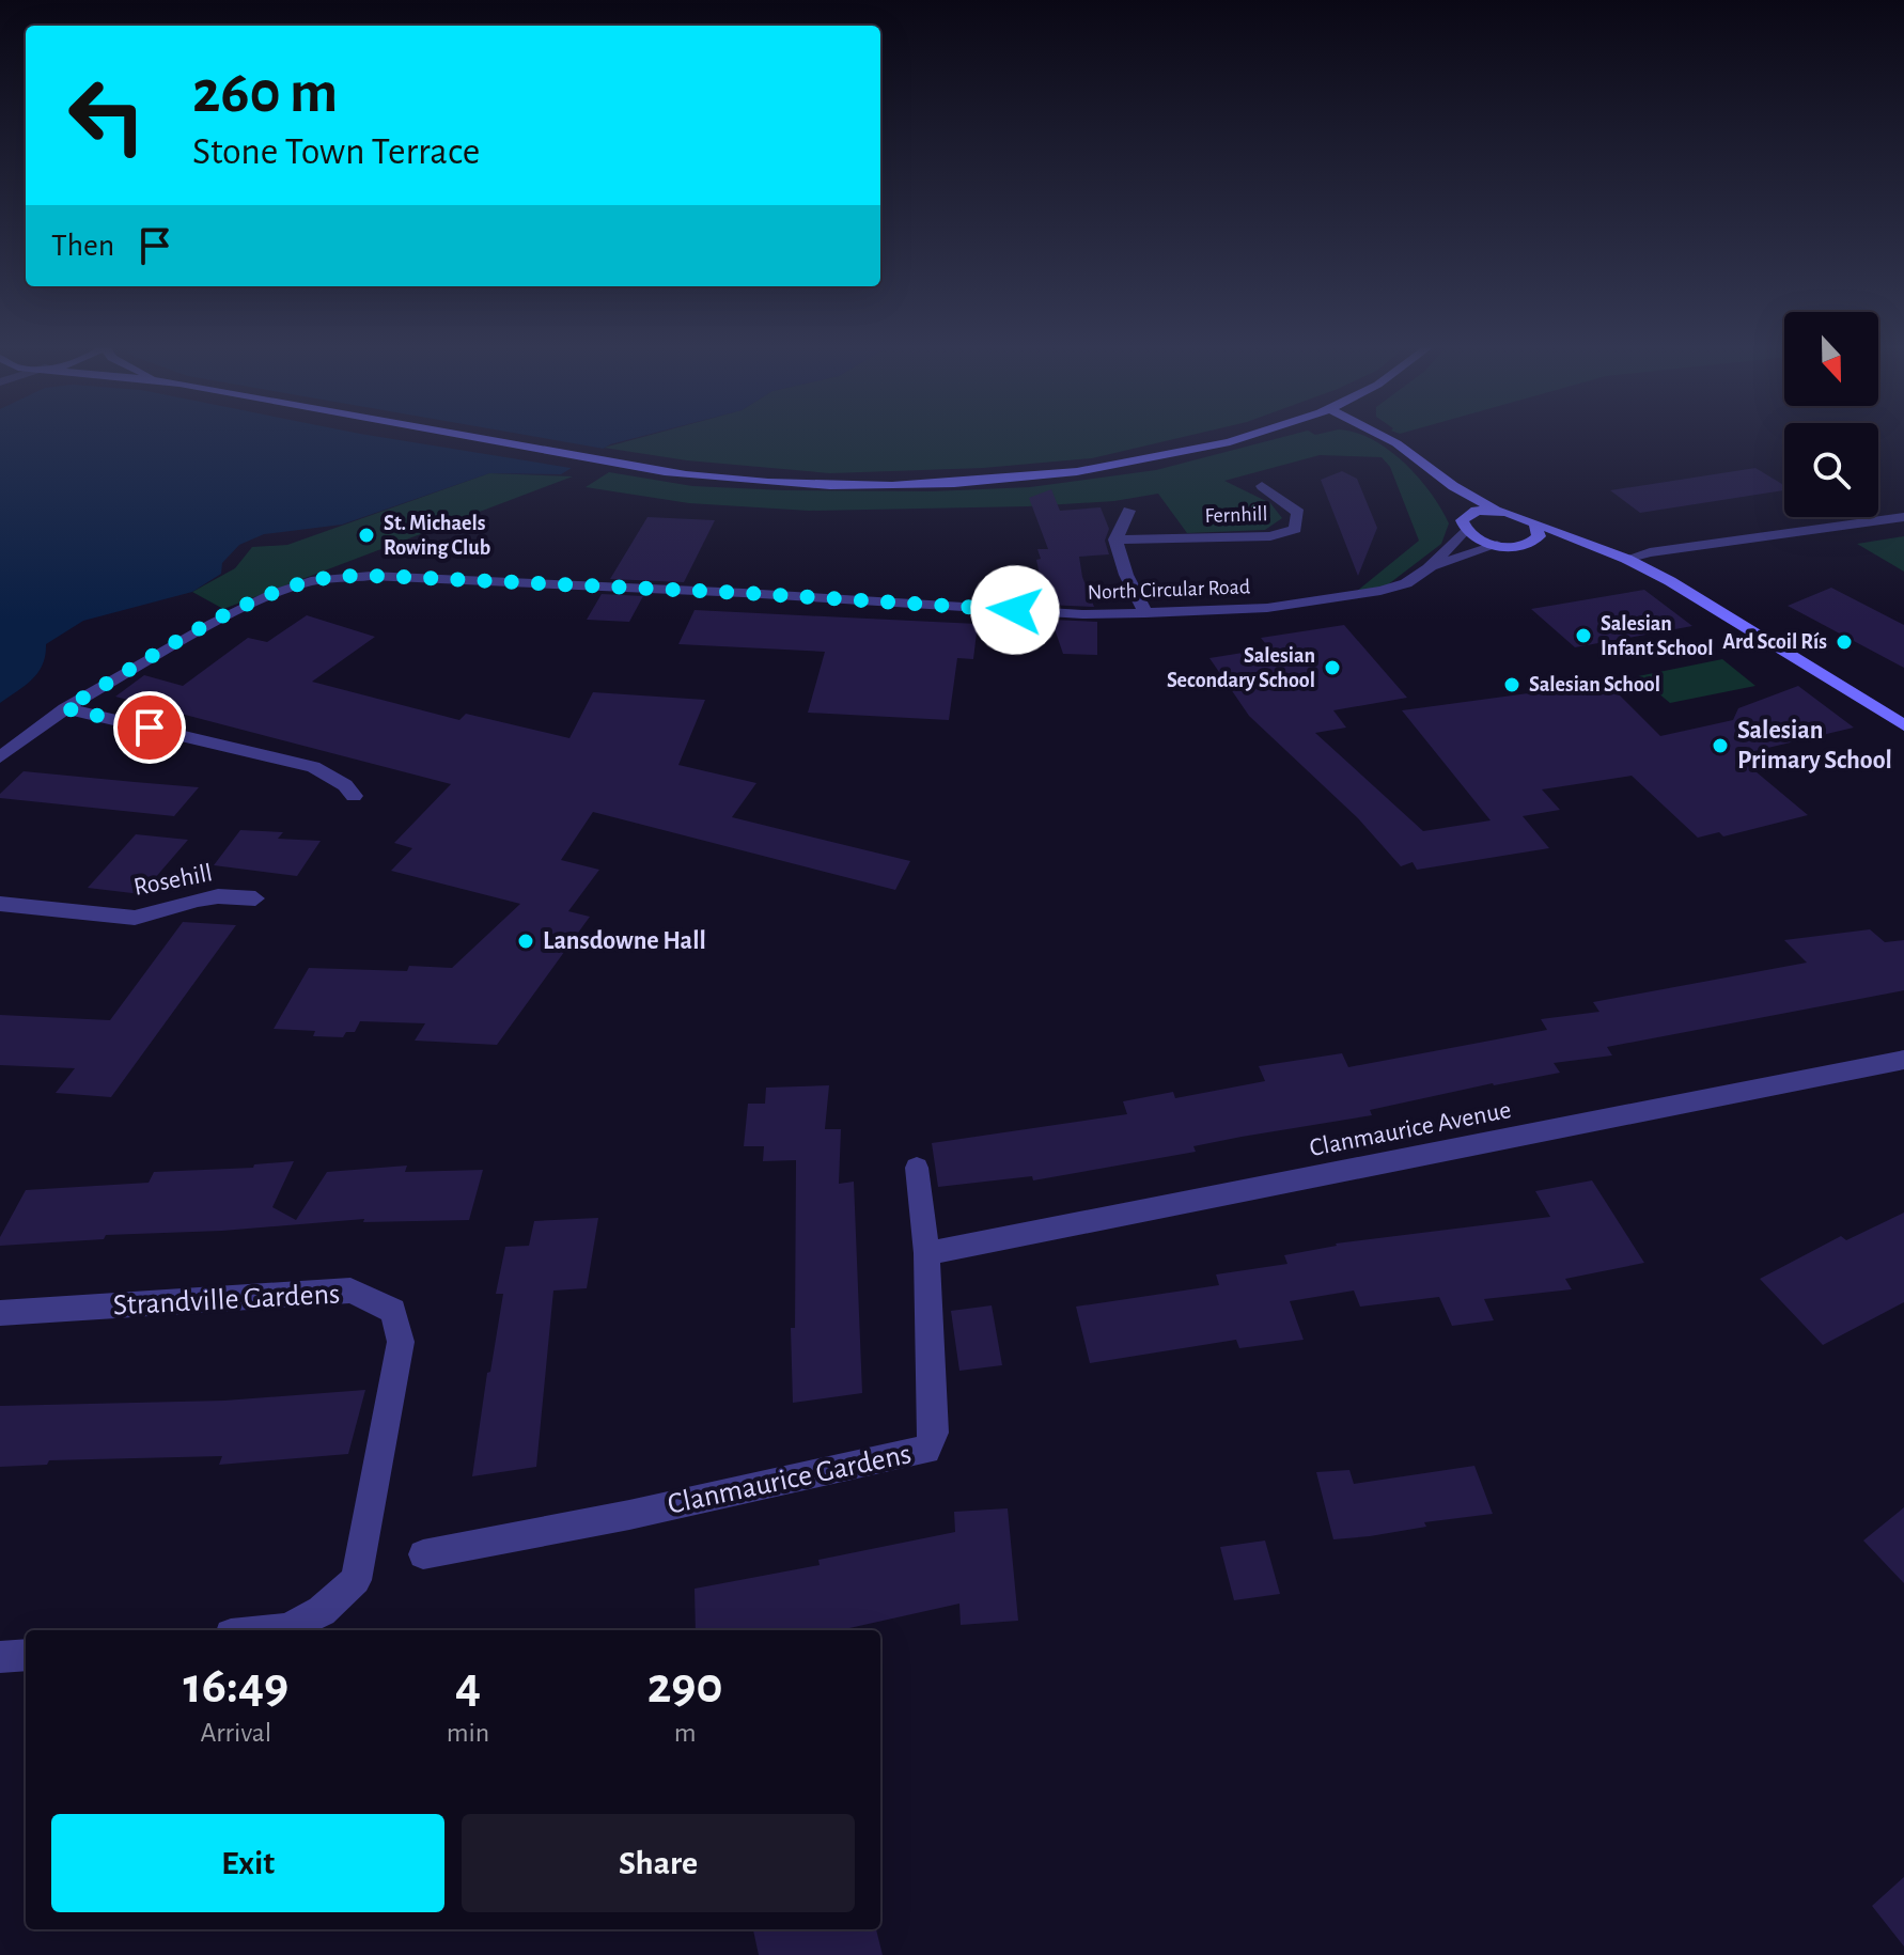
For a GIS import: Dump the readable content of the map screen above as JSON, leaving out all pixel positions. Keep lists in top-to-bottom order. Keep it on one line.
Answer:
{"streets":{"street":["Fernhill","North Circular Road","Rosehill","Clanmaurice Avenue","Strandville Gardens","Clanmaurice Gardens"]},"crossings":[["Clanmaurice Avenue","Clanmaurice Gardens"]],"places":["St. Michaels Rowing Club","Salesian Infant School","Ard Scoil Rís","Salesian Secondary School","Salesian School","Salesian Primary School","Lansdowne Hall"],"north":"bottom","page":{"turn":["260 m","Stone Town Terrace"],"then":"Then","eta":["16:49","Arrival","4","min","290","m"],"buttons":["Exit","Share"]}}
